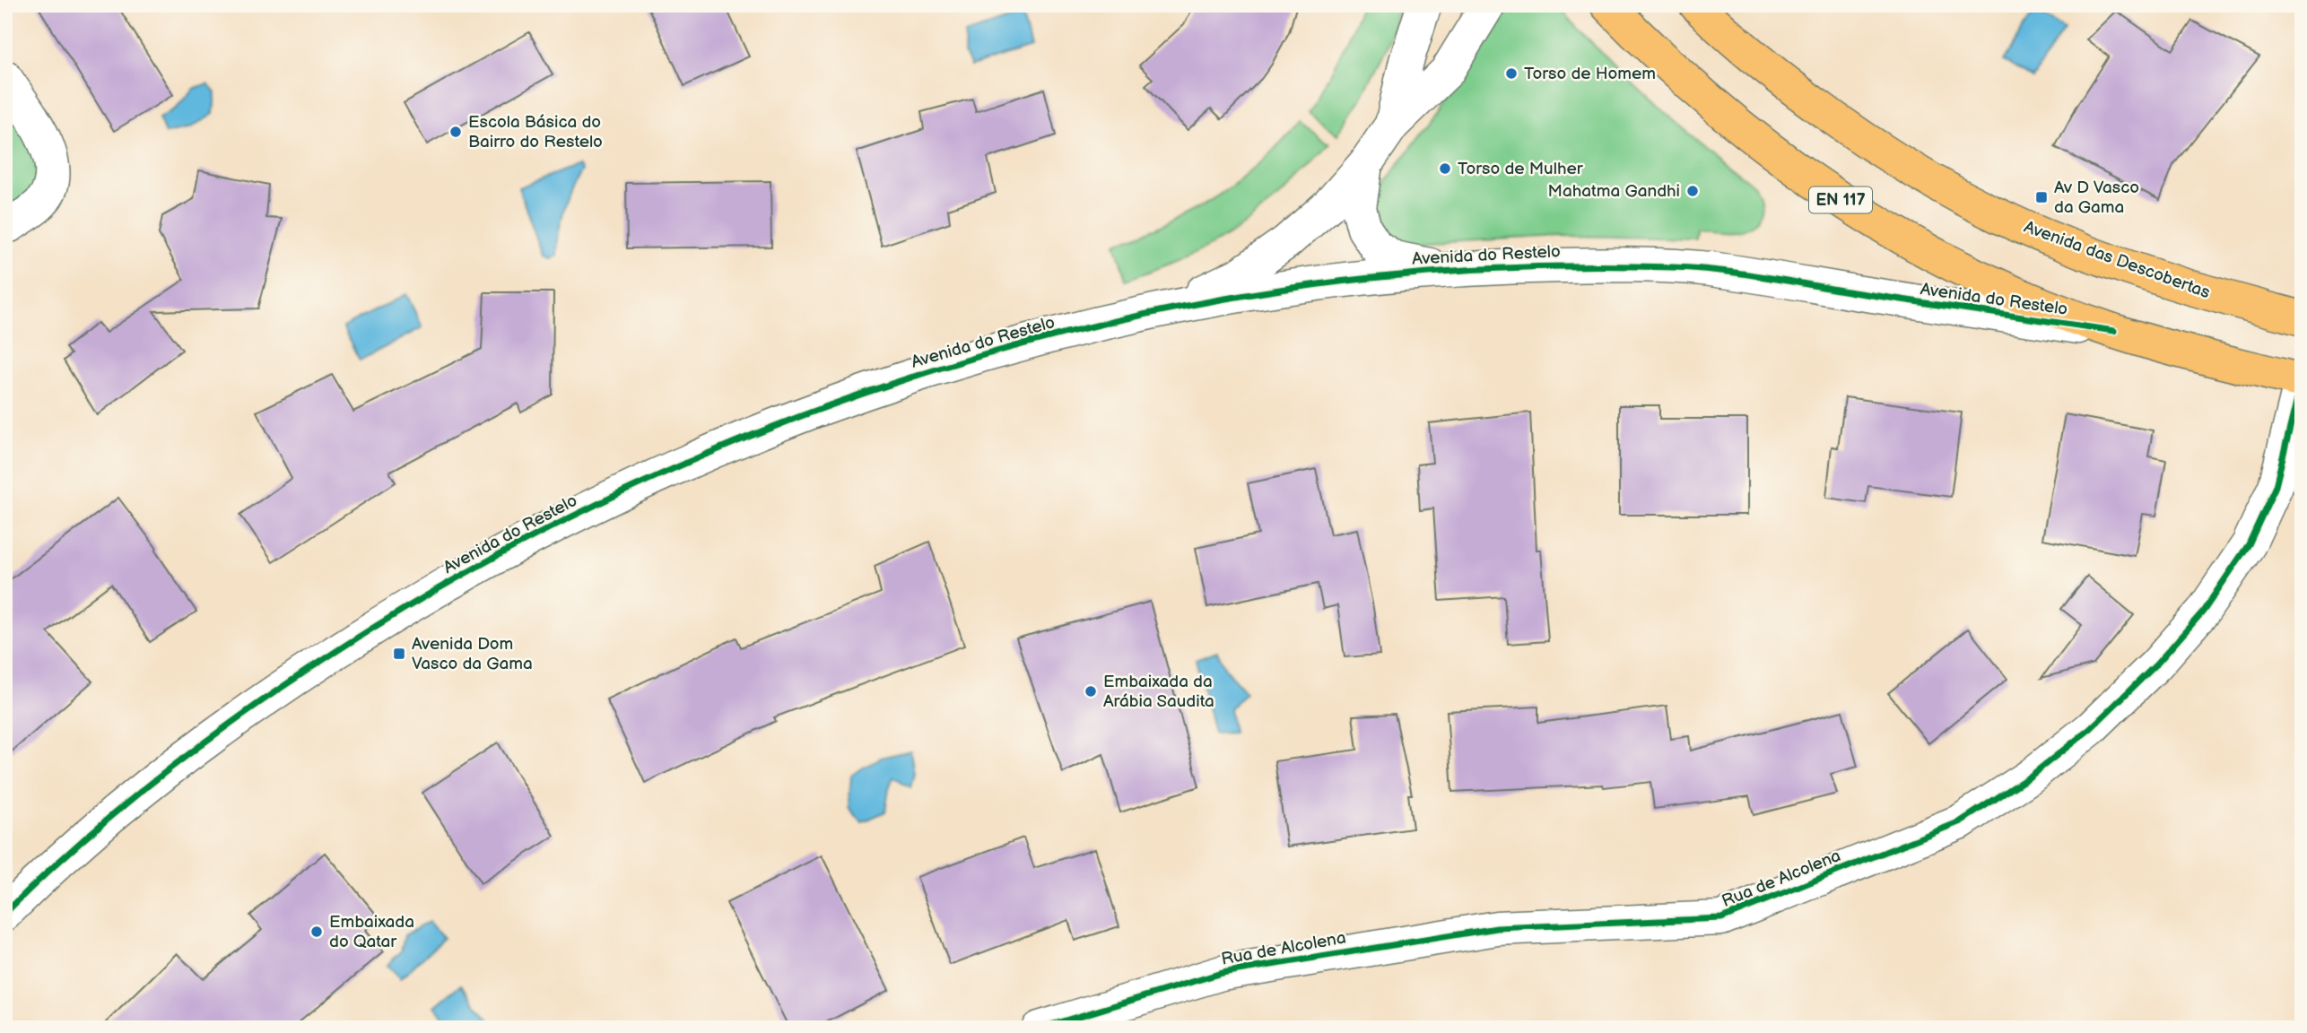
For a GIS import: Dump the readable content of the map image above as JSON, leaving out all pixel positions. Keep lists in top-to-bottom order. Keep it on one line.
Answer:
{"streets":{"main road":["EN 117","Avenida das Descobertas"],"street":["Avenida do Restelo","Rua de Alcolena"]},"crossings":[["EN 117","Avenida do Restelo"],["EN 117","Rua de Alcolena"]],"places":{"other":["Torso de Homem","Escola Básica do Bairro do Restelo","Torso de Mulher","Mahatma Gandhi","Embaixada da Arábia Saudita","Embaixada do Qatar"],"transit":["Av D Vasco da Gama","Avenida Dom Vasco da Gama"]}}
